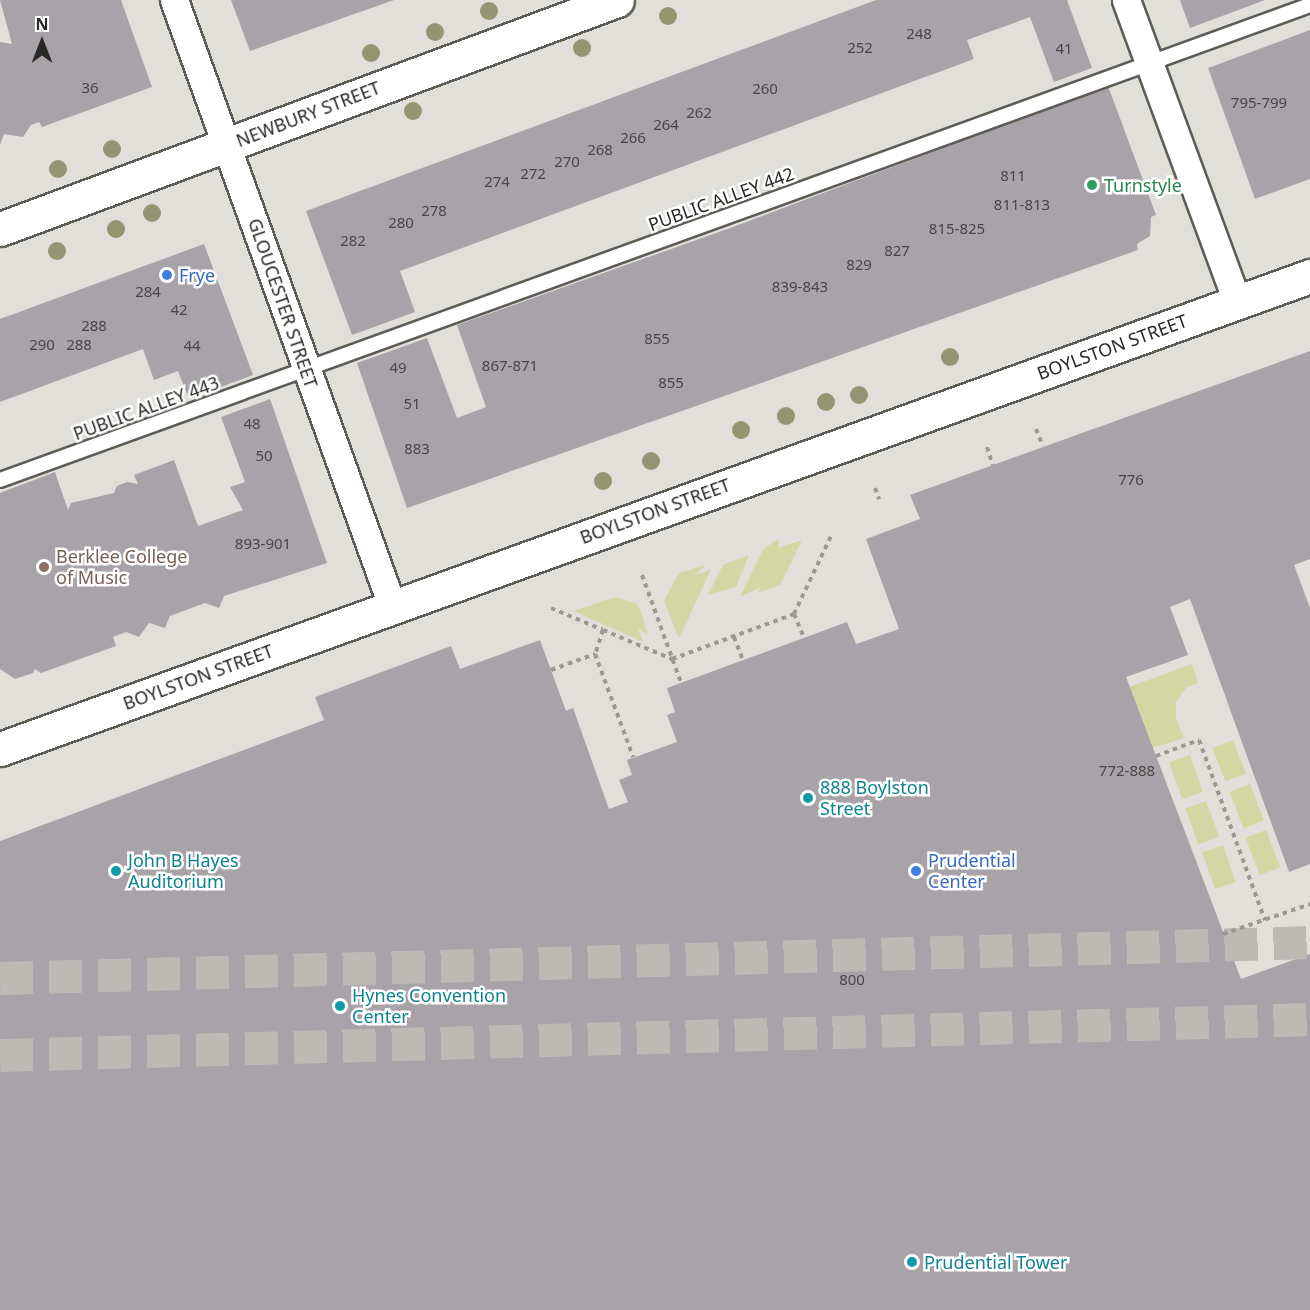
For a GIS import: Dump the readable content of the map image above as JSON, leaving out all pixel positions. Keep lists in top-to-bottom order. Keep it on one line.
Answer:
{"streets":{"main road":["NEWBURY STREET","BOYLSTON STREET"],"street":["GLOUCESTER STREET"],"lane":["PUBLIC ALLEY 442","PUBLIC ALLEY 443"]},"crossings":[["NEWBURY STREET","GLOUCESTER STREET"],["PUBLIC ALLEY 442","GLOUCESTER STREET"],["PUBLIC ALLEY 442","PUBLIC ALLEY 443"],["GLOUCESTER STREET","BOYLSTON STREET"],["GLOUCESTER STREET","PUBLIC ALLEY 443"]],"places":["Turnstyle","Frye","Berklee College of Music","888 Boylston Street","John B Hayes Auditorium","Prudential Center","Hynes Convention Center","Prudential Tower"],"house_numbers":["248","252","41","36","260","795-799","262","264","266","268","270","272","811","274","811-813","278","280","815-825","282","827","829","839-843","284","42","288","855","290","288","44","867-871","49","855","51","48","883","50","776","893-901","772-888","800"],"north":"top"}
